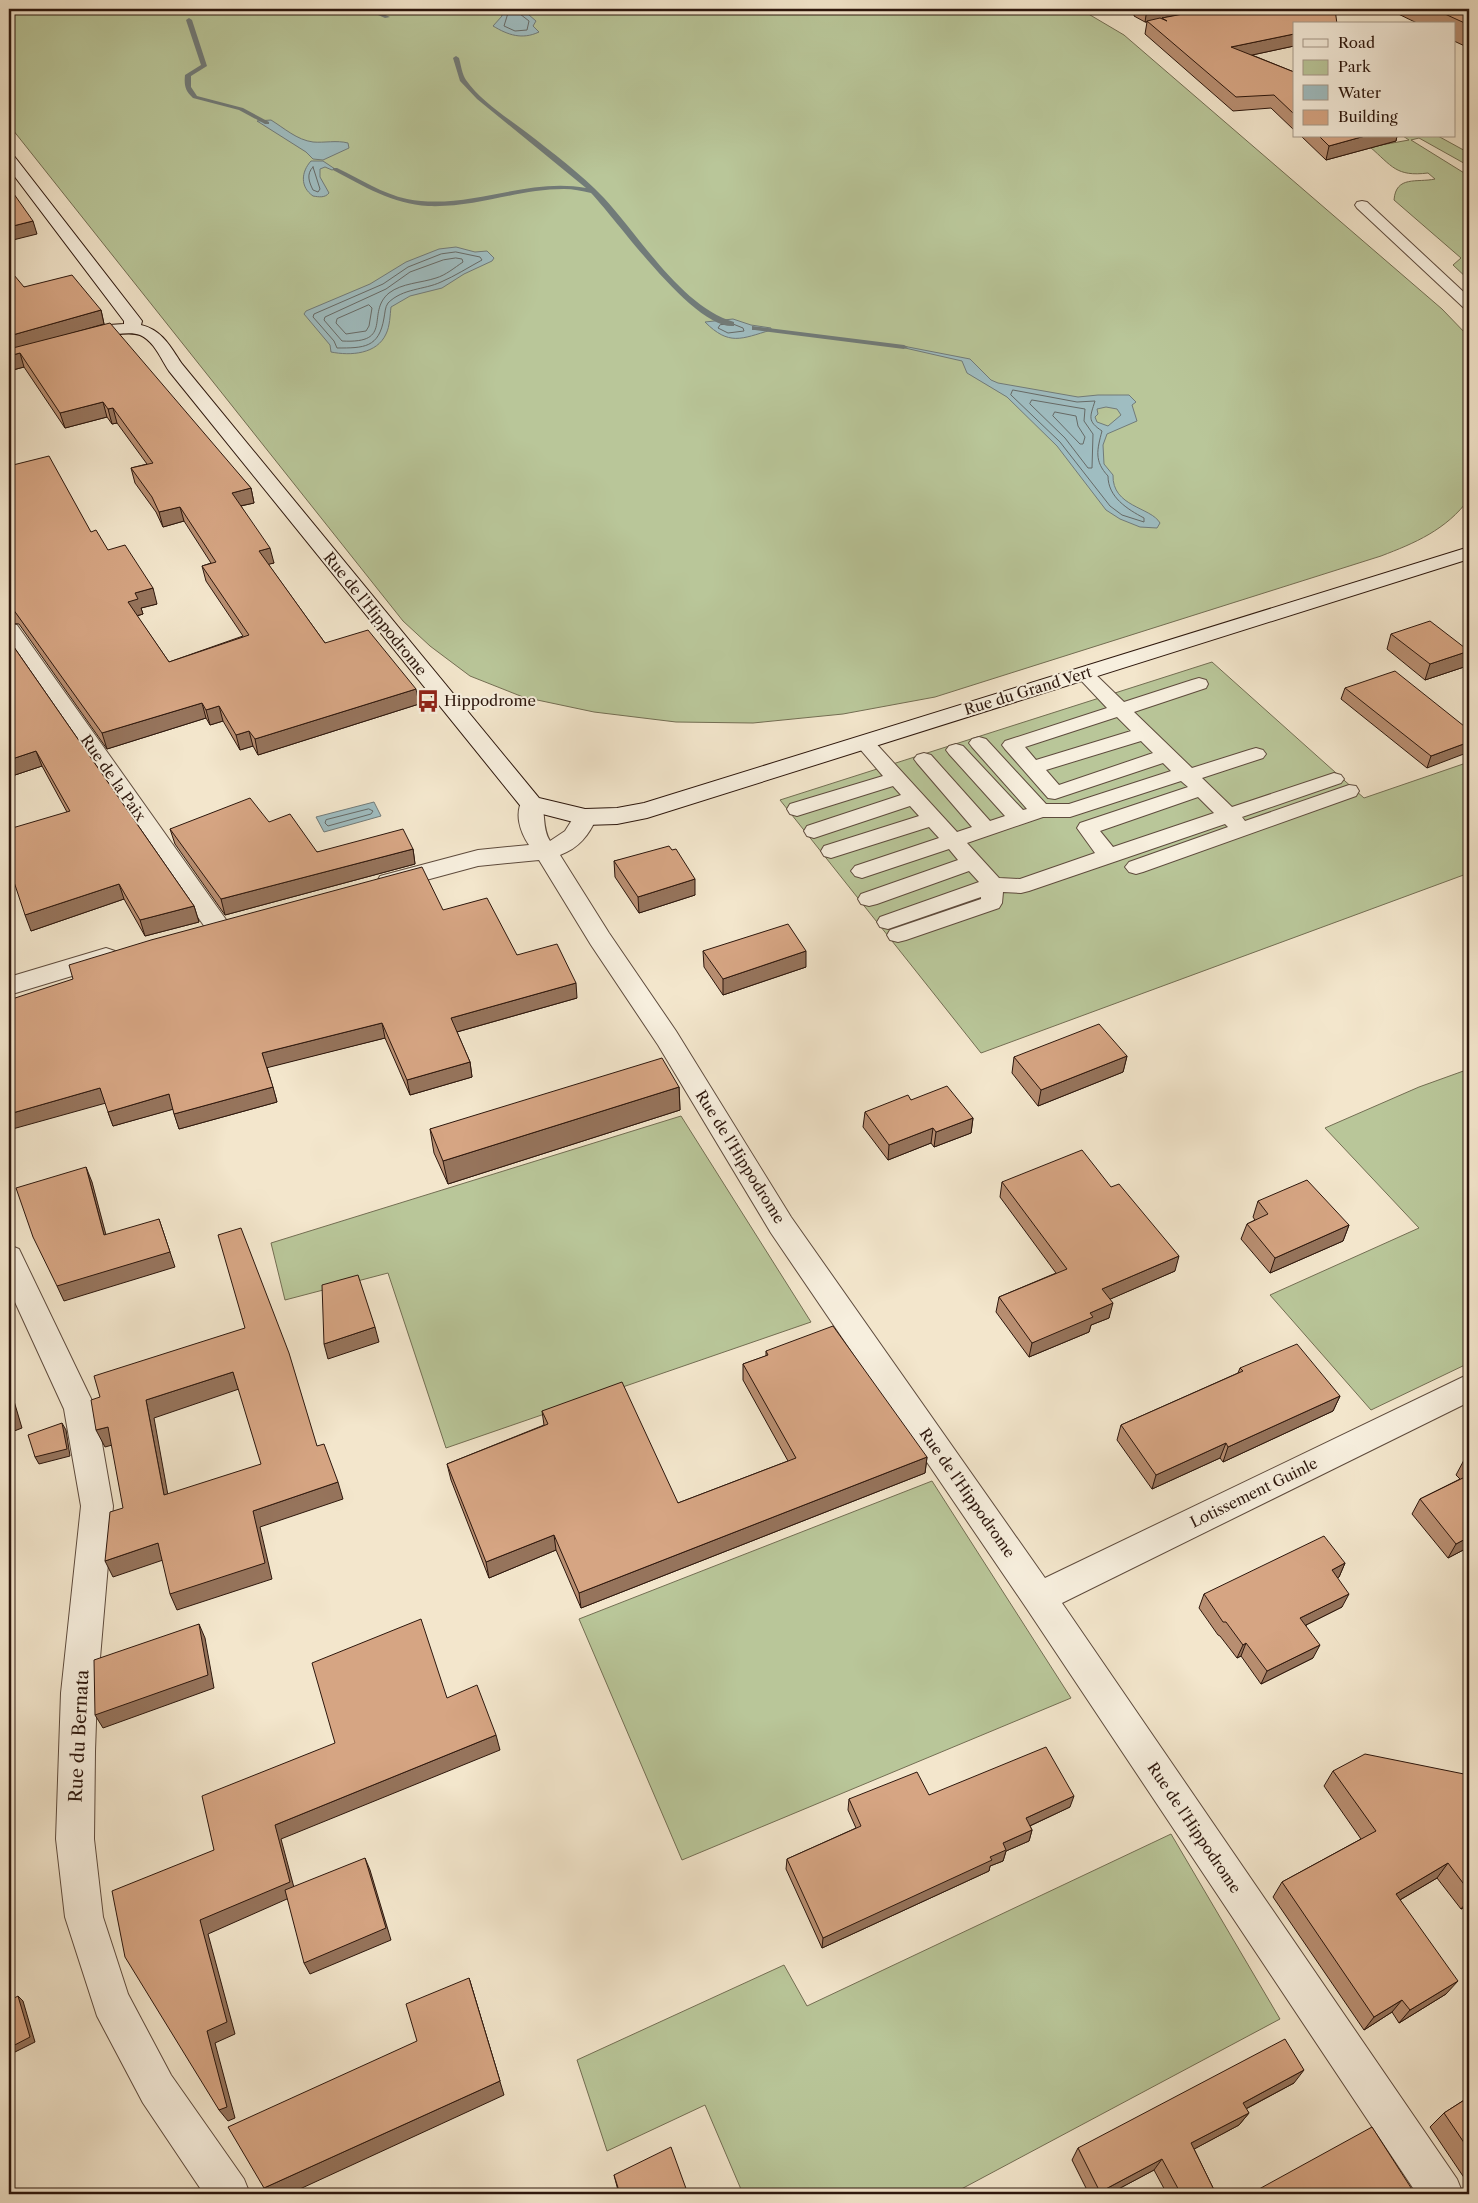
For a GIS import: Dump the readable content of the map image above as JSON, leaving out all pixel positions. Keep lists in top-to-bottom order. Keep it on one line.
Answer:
{"streets":{"street":["Rue de l'Hippodrome","Rue du Grand Vert","Rue de la Paix","Lotissement Guinle","Rue du Bernata"]},"crossings":[["Rue de l'Hippodrome","Rue du Grand Vert"],["Rue de l'Hippodrome","Lotissement Guinle"]],"places":{"bus stop":["Hippodrome"]},"legend":["Road","Park","Water","Building"]}
